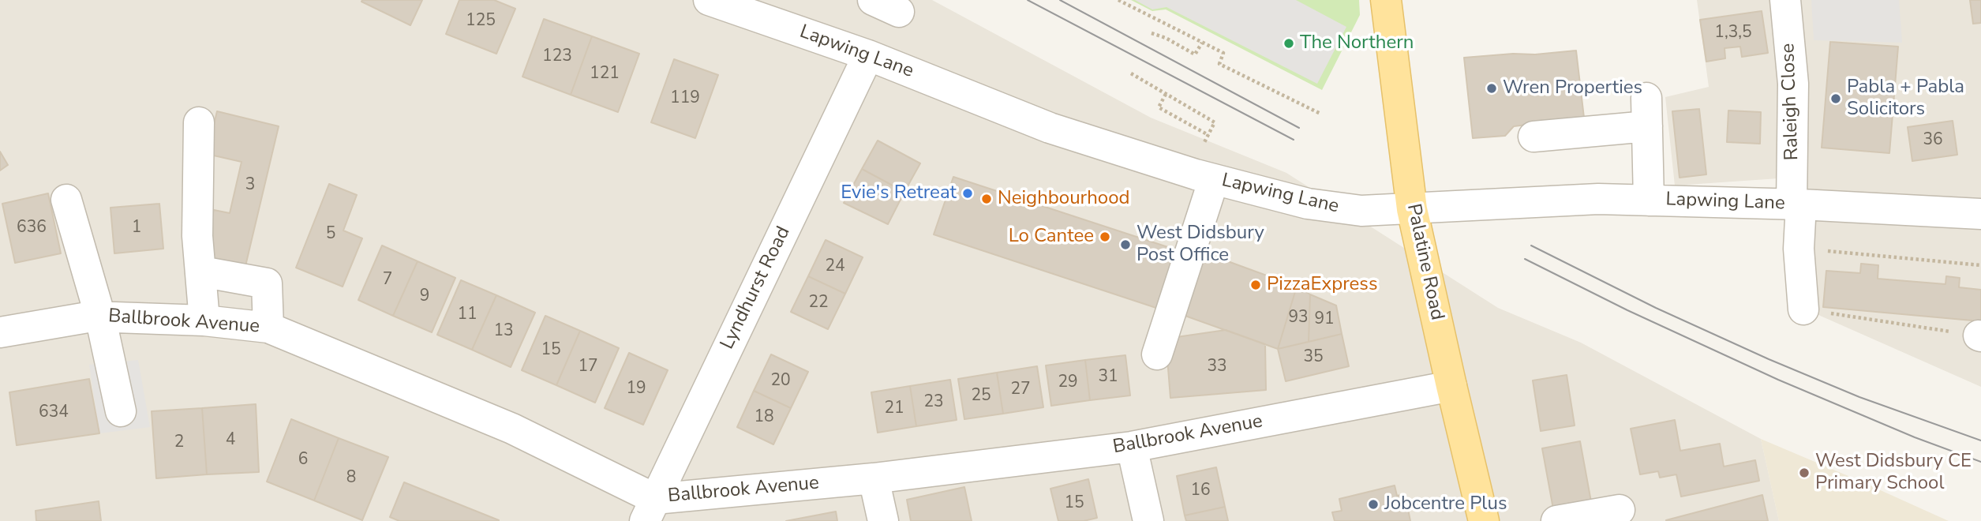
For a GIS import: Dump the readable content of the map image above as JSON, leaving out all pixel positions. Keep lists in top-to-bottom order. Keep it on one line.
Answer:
{"streets":{"main road":["Palatine Road"],"street":["Lapwing Lane","Raleigh Close","Lyndhurst Road","Ballbrook Avenue"]},"crossings":[["Lapwing Lane","Raleigh Close"],["Lapwing Lane","Palatine Road"],["Lapwing Lane","Lyndhurst Road"],["Palatine Road","Ballbrook Avenue"],["Lyndhurst Road","Ballbrook Avenue"]],"places":["The Northern","Wren Properties","Pabla + Pabla Solicitors","Evie's Retreat","Neighbourhood","Lo Cantee","West Didsbury Post Office","PizzaExpress","West Didsbury CE Primary School","Jobcentre Plus"],"house_numbers":["125","1,3,5","123","121","119","36","3","636","1","5","24","7","9","22","11","93","91","13","15","35","17","33","31","20","29","19","27","25","23","21","634","18","4","2","6","8","16","15"]}
